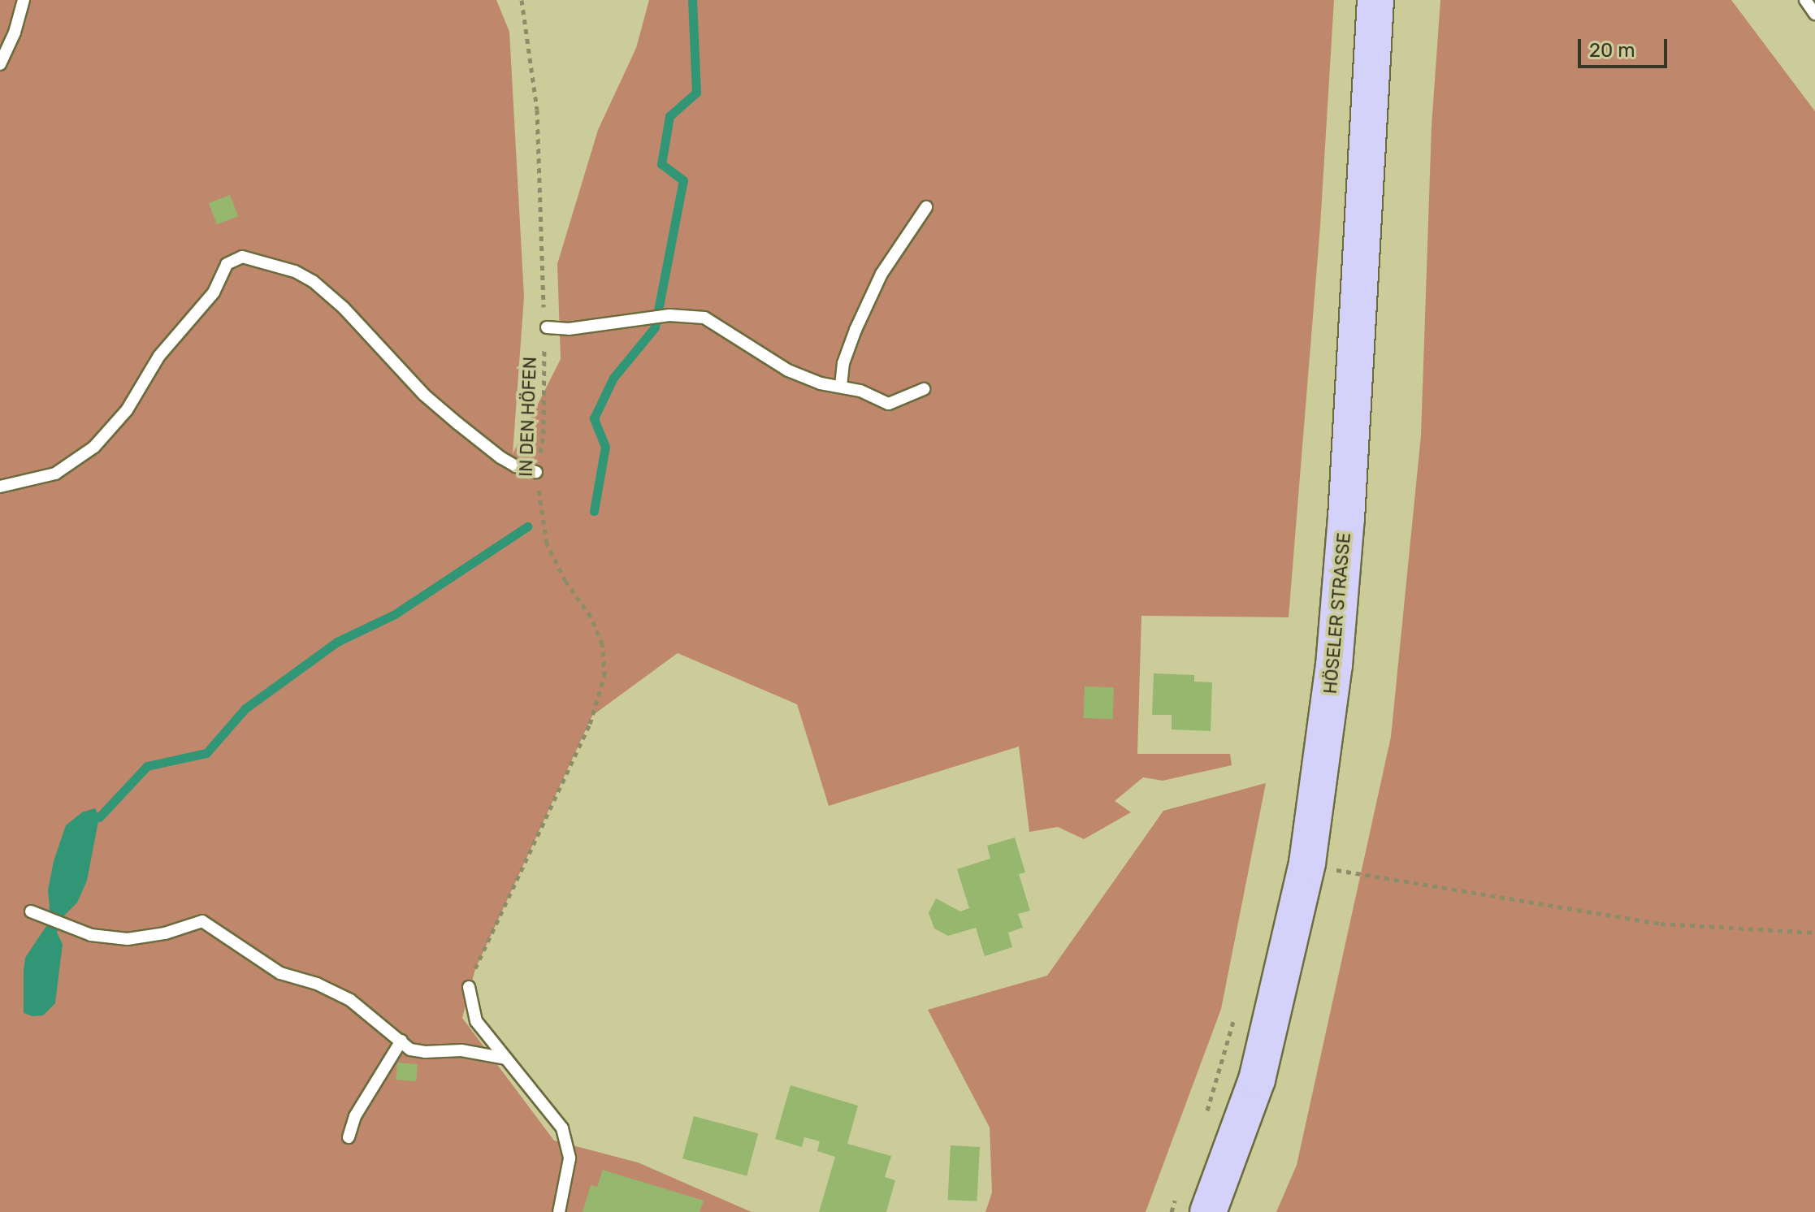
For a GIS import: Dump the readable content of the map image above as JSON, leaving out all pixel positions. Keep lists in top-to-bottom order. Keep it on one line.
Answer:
{"streets":{"main road":["HÖSELER STRASSE"],"path":["IN DEN HÖFEN"]},"scale_bar":"20 m"}
